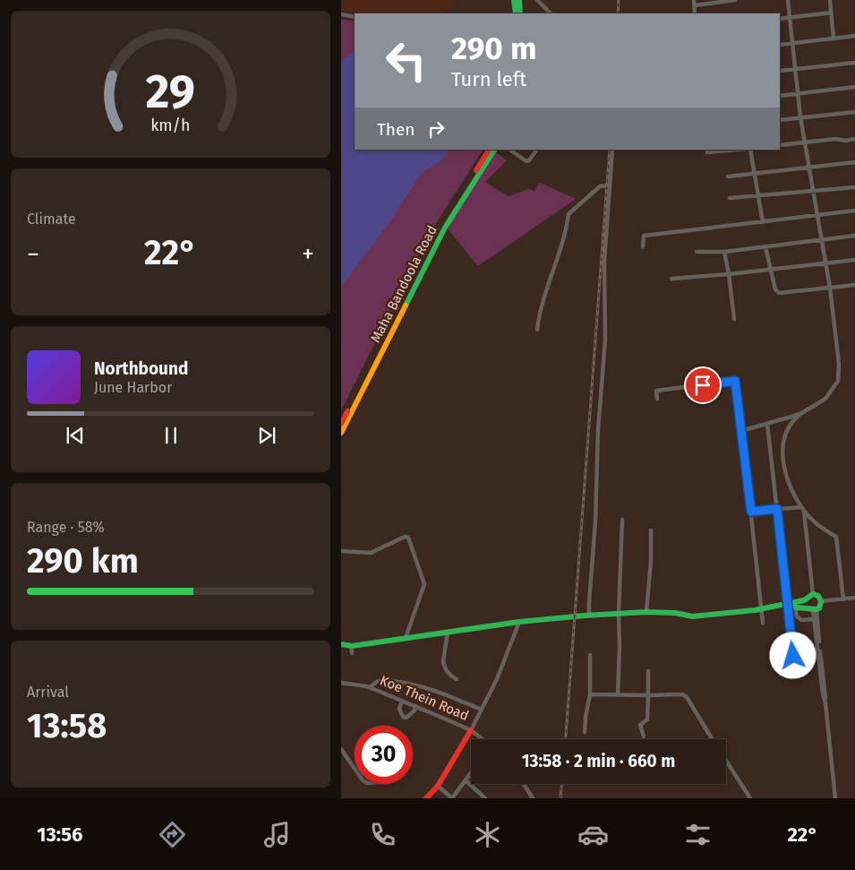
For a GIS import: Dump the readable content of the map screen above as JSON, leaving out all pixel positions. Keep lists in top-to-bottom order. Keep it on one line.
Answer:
{"streets":{"main road":["Maha Bandoola Road"],"street":["Koe Thein Road"]},"page":{"turn":["290 m","Turn left"],"then":"Then","tile":["Climate",["Range · 58%","290 km"],["Arrival","13:58"]],"heat":["−","22°","+"],"song":["Northbound","June Harbor"],"limit":"30","trip":"13:58 · 2 min · 660 m","tabs":["13:56","22°"],"gauge":["29","km/h"]}}
